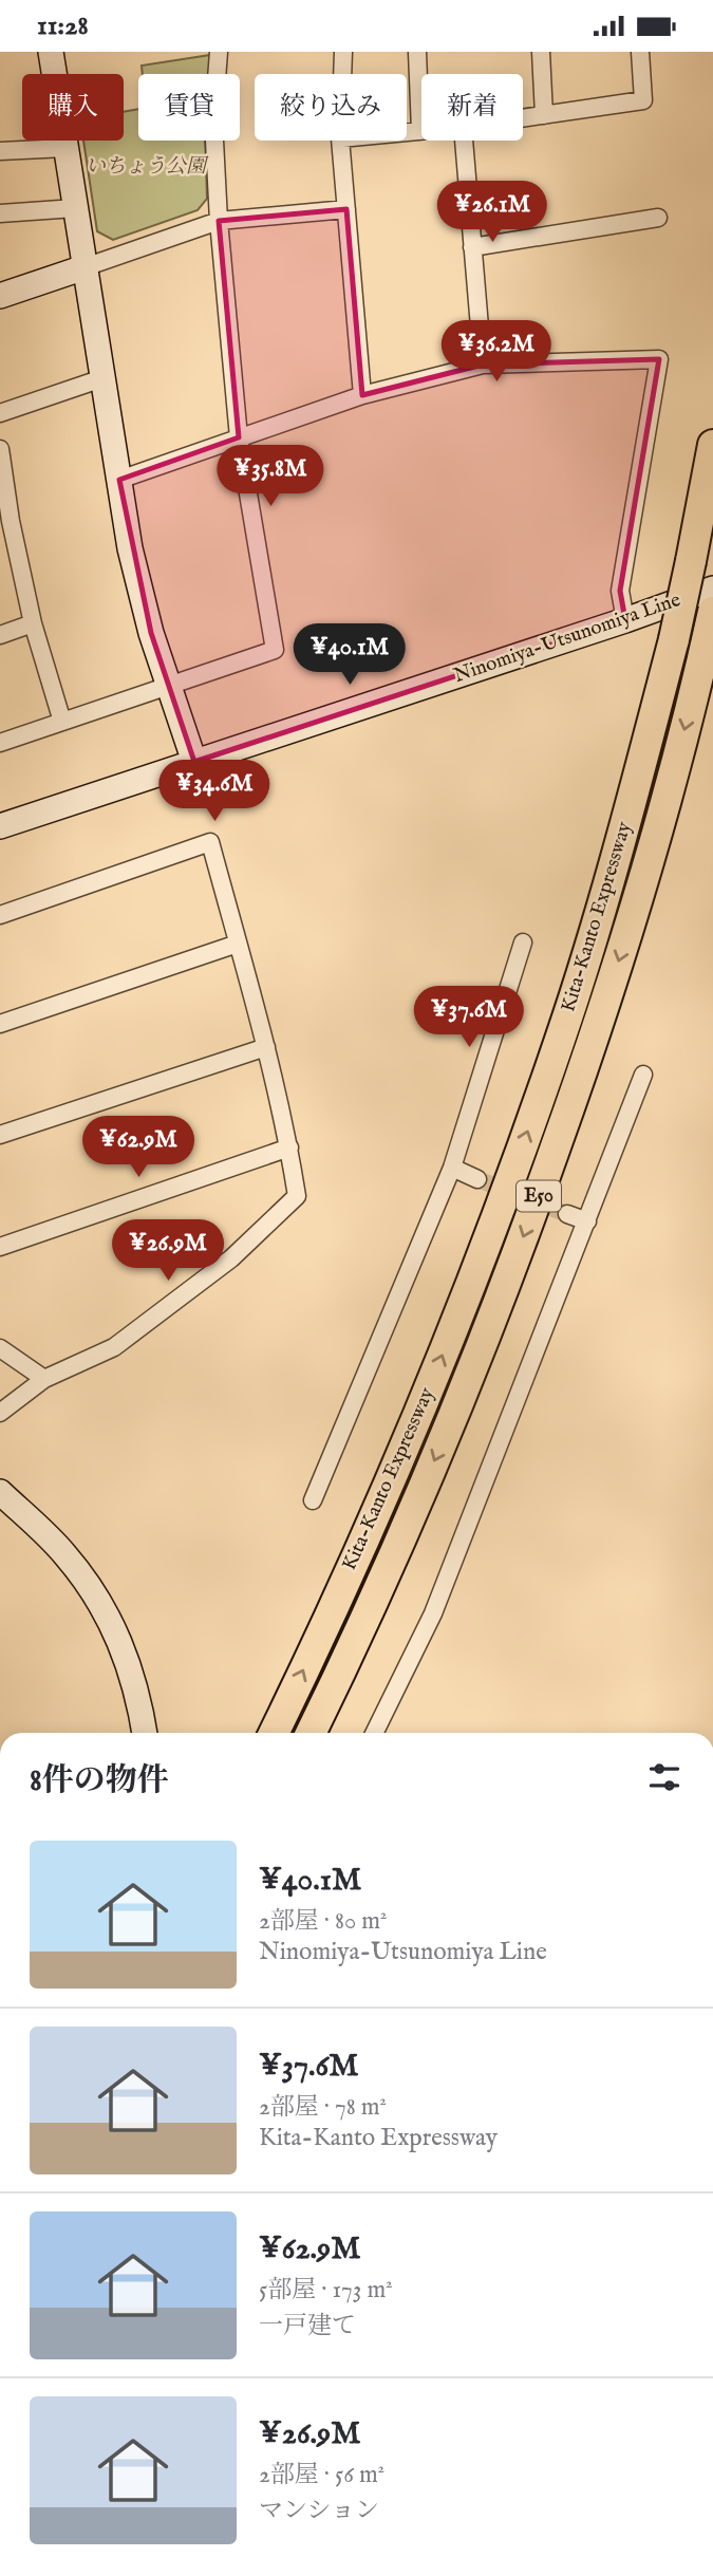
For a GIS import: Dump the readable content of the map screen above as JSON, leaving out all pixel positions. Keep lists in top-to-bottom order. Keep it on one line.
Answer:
{"streets":{"highway":["Kita-Kanto Expressway","E50"],"street":["Ninomiya-Utsunomiya Line"]},"parks":["いちょう公園"],"page":{"status":"11:28","chip":["購入","賃貸","絞り込み","新着"],"price":["¥26.1M","¥36.2M","¥35.8M","¥40.1M","¥34.6M","¥37.6M","¥62.9M","¥26.9M"],"heading":"8件の物件","list":[{"name":"¥40.1M","note":"2部屋 · 80 m² · Ninomiya-Utsunomiya Line"},{"name":"¥37.6M","note":"2部屋 · 78 m² · Kita-Kanto Expressway"},{"name":"¥62.9M","note":"5部屋 · 173 m² · 一戸建て"},{"name":"¥26.9M","note":"2部屋 · 56 m² · マンション"}]}}
